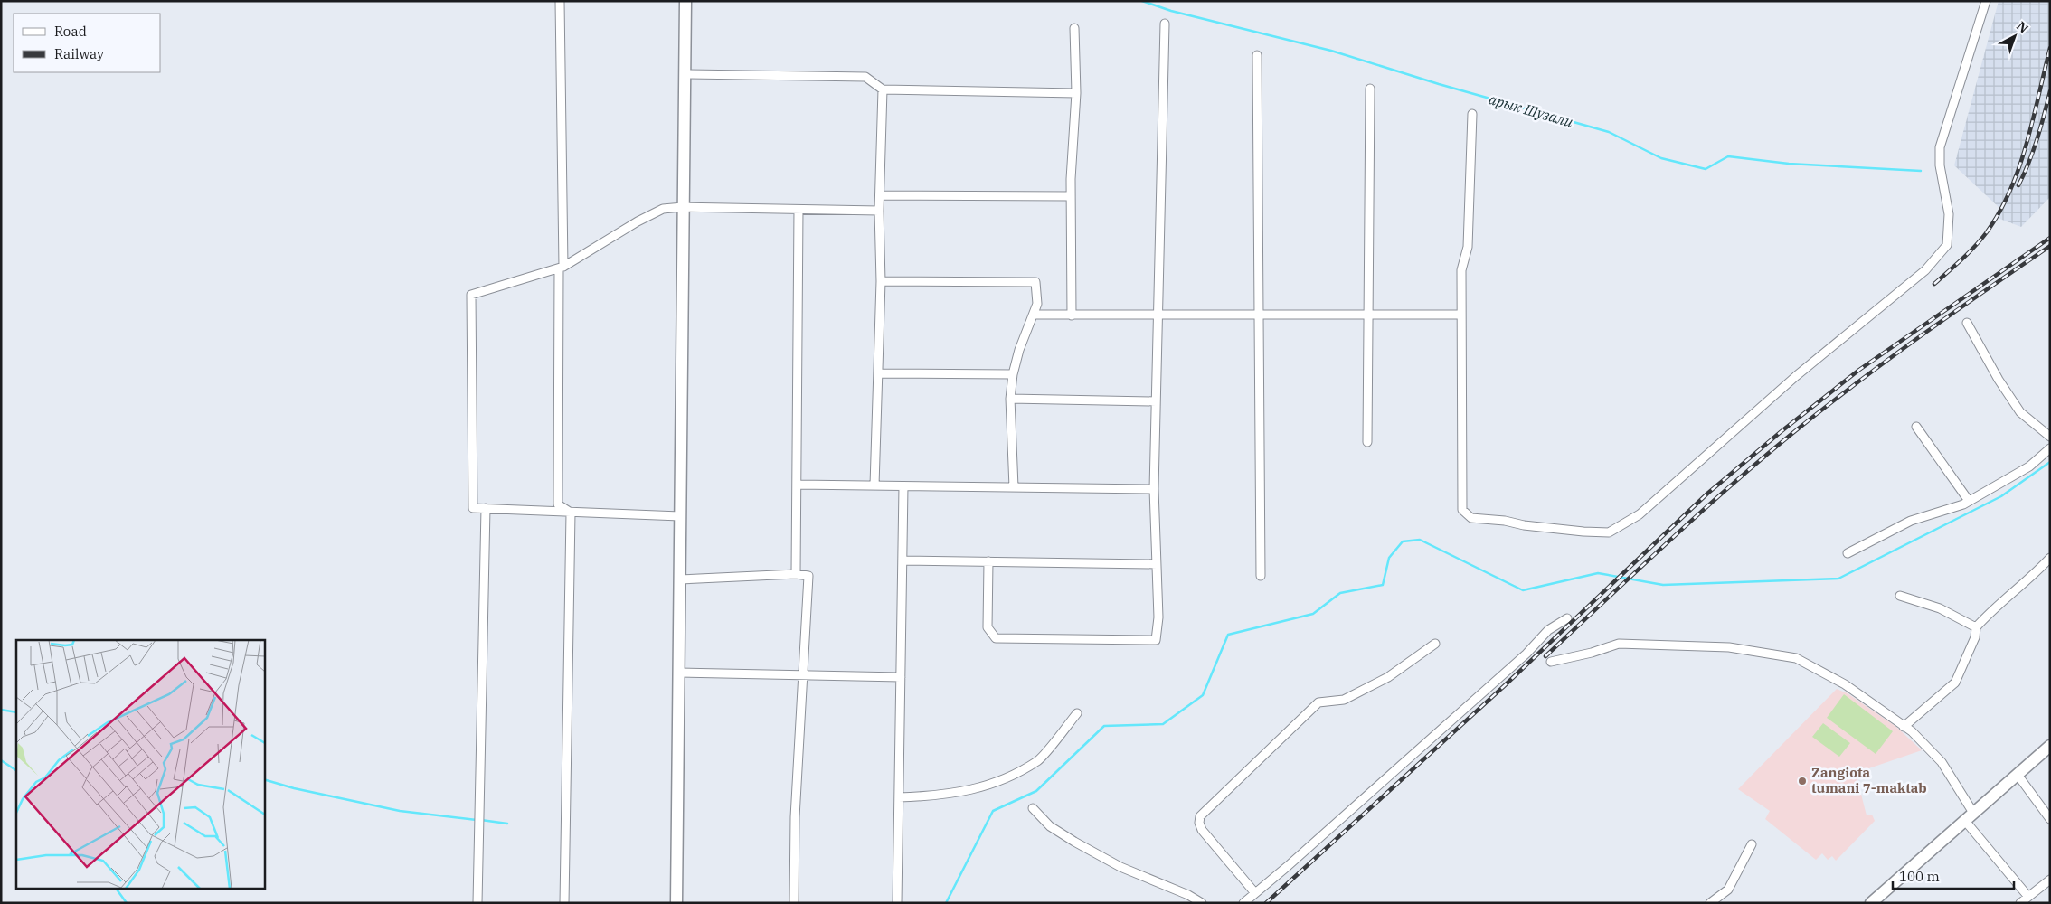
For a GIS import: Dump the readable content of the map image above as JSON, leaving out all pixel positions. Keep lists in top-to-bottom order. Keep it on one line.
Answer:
{"water":["арык Шузали"],"places":["Zangiota tumani 7-maktab"],"legend":["Road","Railway"],"scale_bar":"100 m","north":"top right"}
